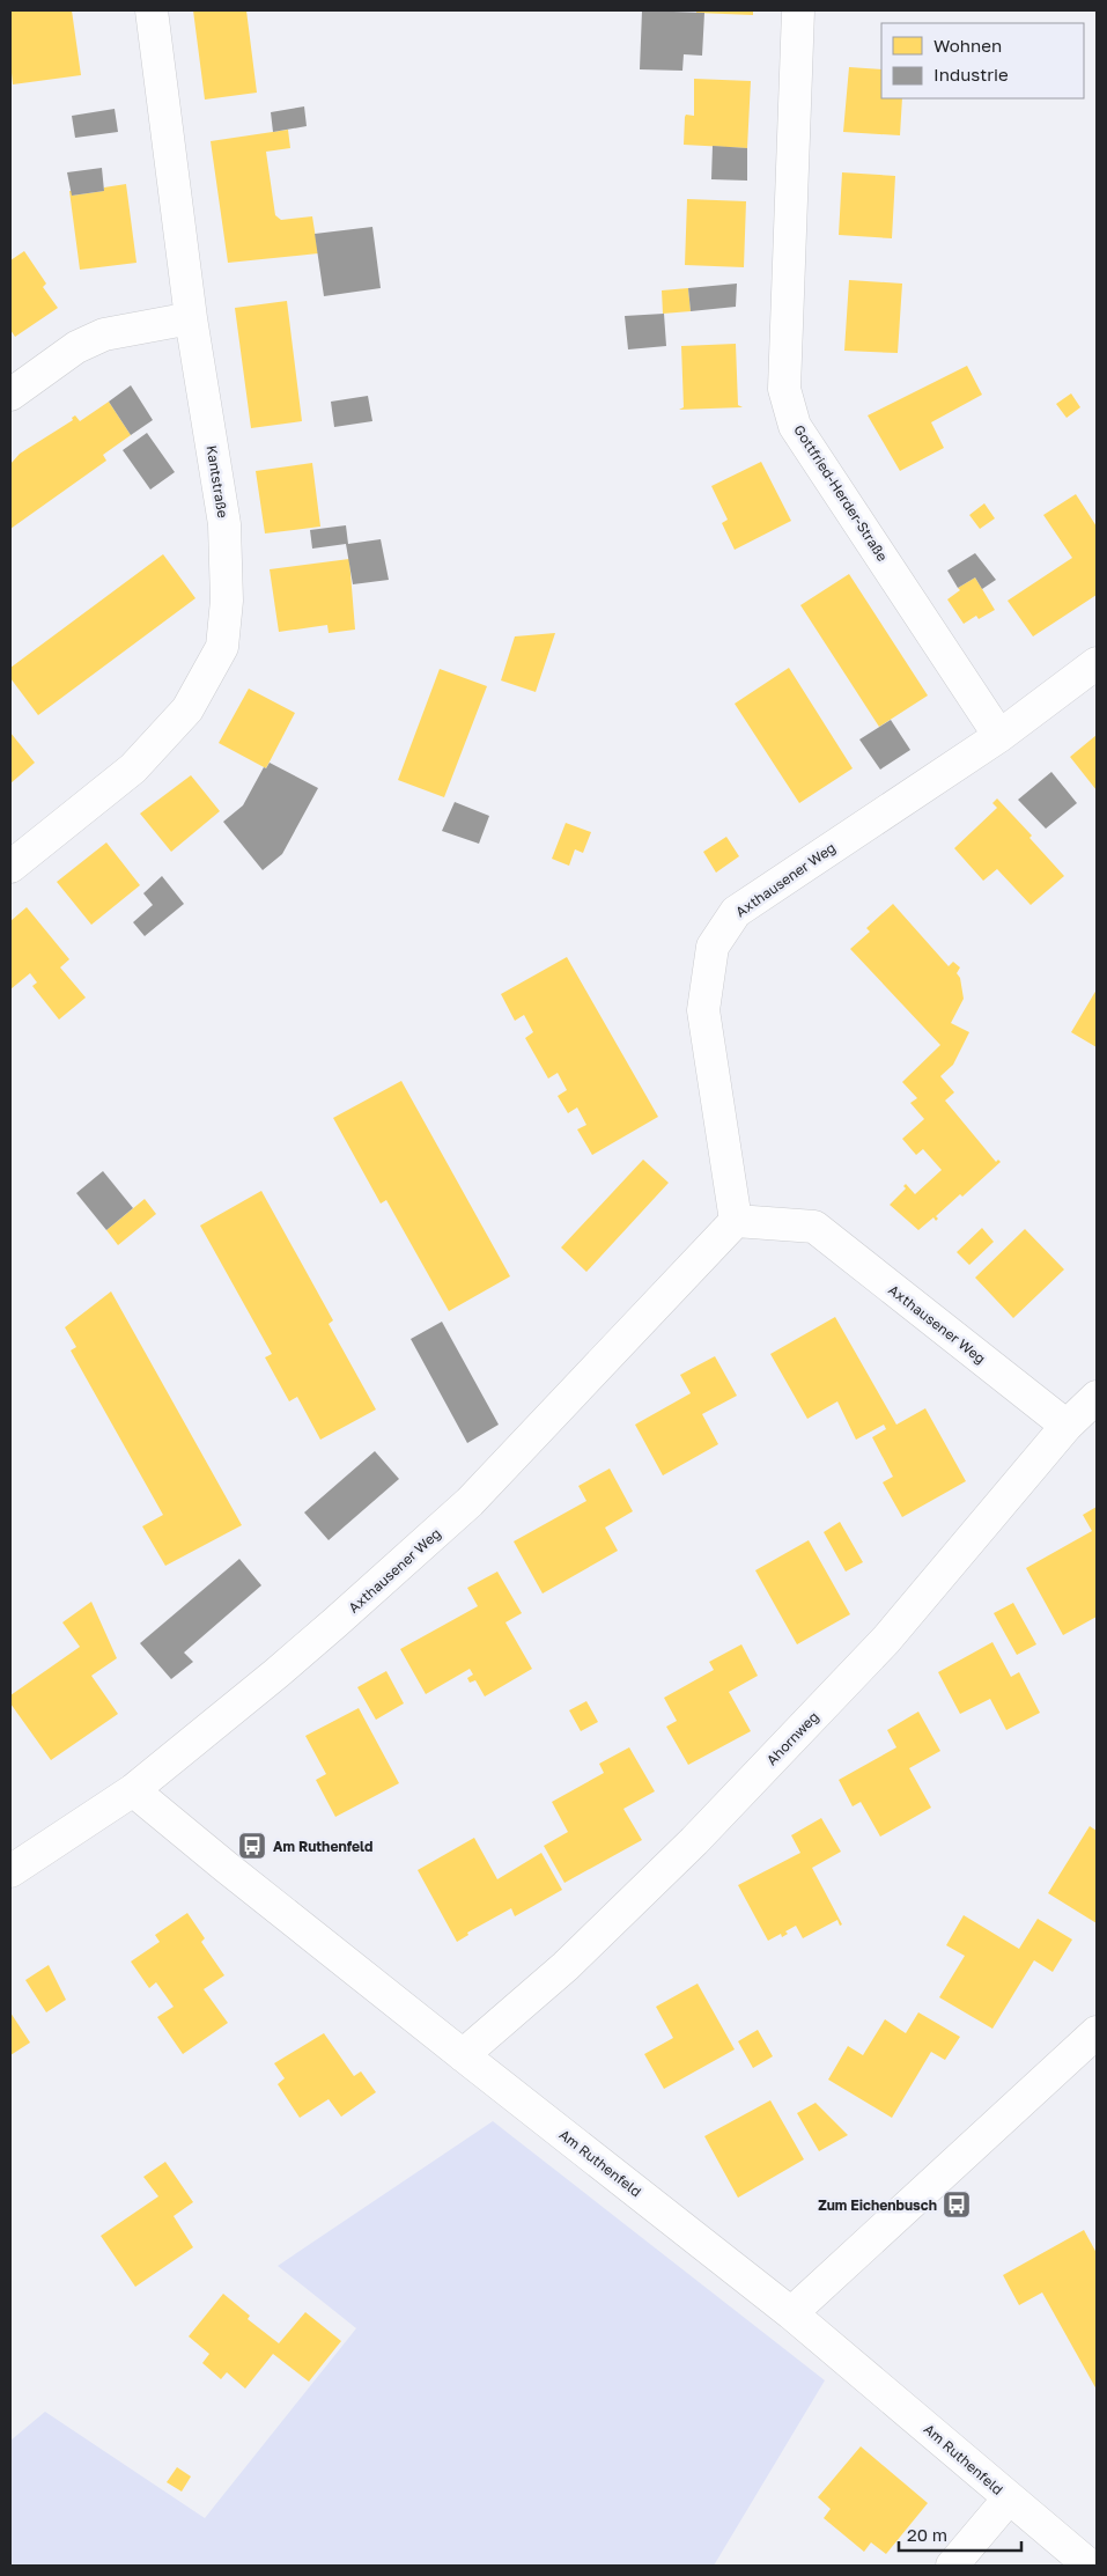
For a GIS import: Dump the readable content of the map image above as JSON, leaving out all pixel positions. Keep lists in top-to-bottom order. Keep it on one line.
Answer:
{"streets":{"street":["Kantstraße","Gottfried-Herder-Straße","Axthausener Weg","Ahornweg","Am Ruthenfeld"]},"crossings":[["Gottfried-Herder-Straße","Axthausener Weg"],["Axthausener Weg","Ahornweg"],["Axthausener Weg","Am Ruthenfeld"],["Ahornweg","Am Ruthenfeld"]],"places":{"bus stop":["Am Ruthenfeld","Zum Eichenbusch"]},"legend":["Wohnen","Industrie"],"scale_bar":"20 m"}
